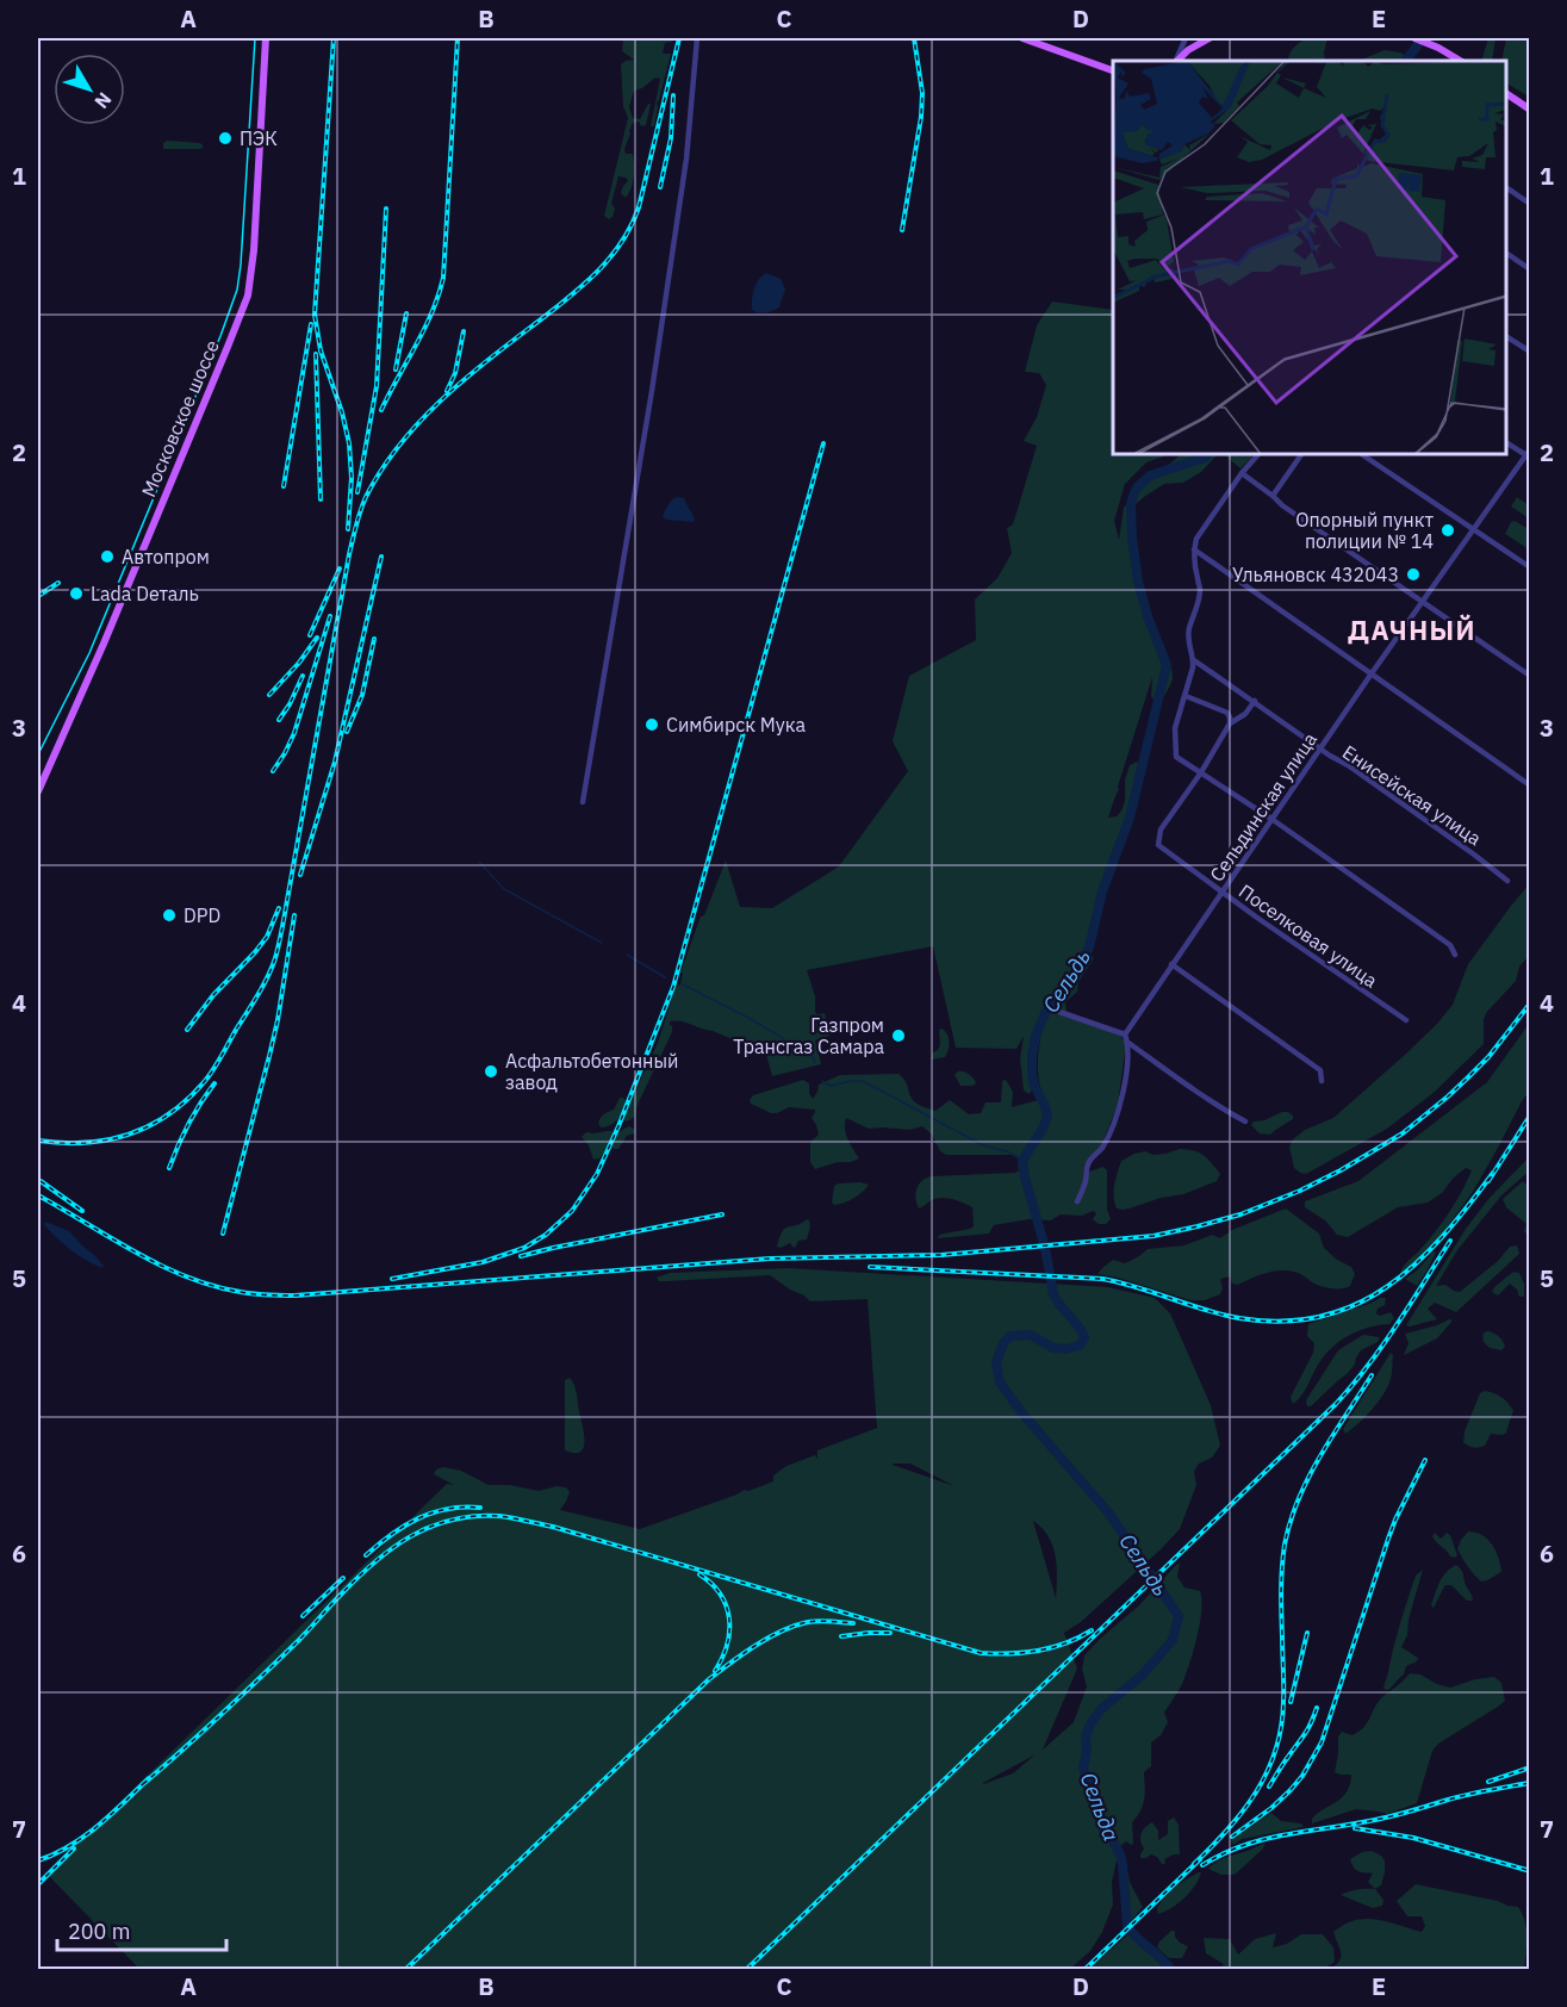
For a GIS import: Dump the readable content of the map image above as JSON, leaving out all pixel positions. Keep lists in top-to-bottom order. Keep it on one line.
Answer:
{"streets":{"main road":["Московское шоссе"],"street":["Енисейская улица","Сельдинская улица","Поселковая улица"]},"crossings":[["Енисейская улица","Сельдинская улица"],["Сельдинская улица","Поселковая улица"]],"districts":["ДАЧНЫЙ"],"water":["Сельдь","Сельда"],"places":["ПЭК","Опорный пункт полиции № 14","Автопром","Ульяновск 432043","Lada Dеталь","Симбирск Мука","DPD","Газпром Трансгаз Самара","Асфальтобетонный завод"],"scale_bar":"200 m","north":"bottom right","grid":{"columns":["A","B","C","D","E"],"rows":["1","2","3","4","5","6","7"]}}
